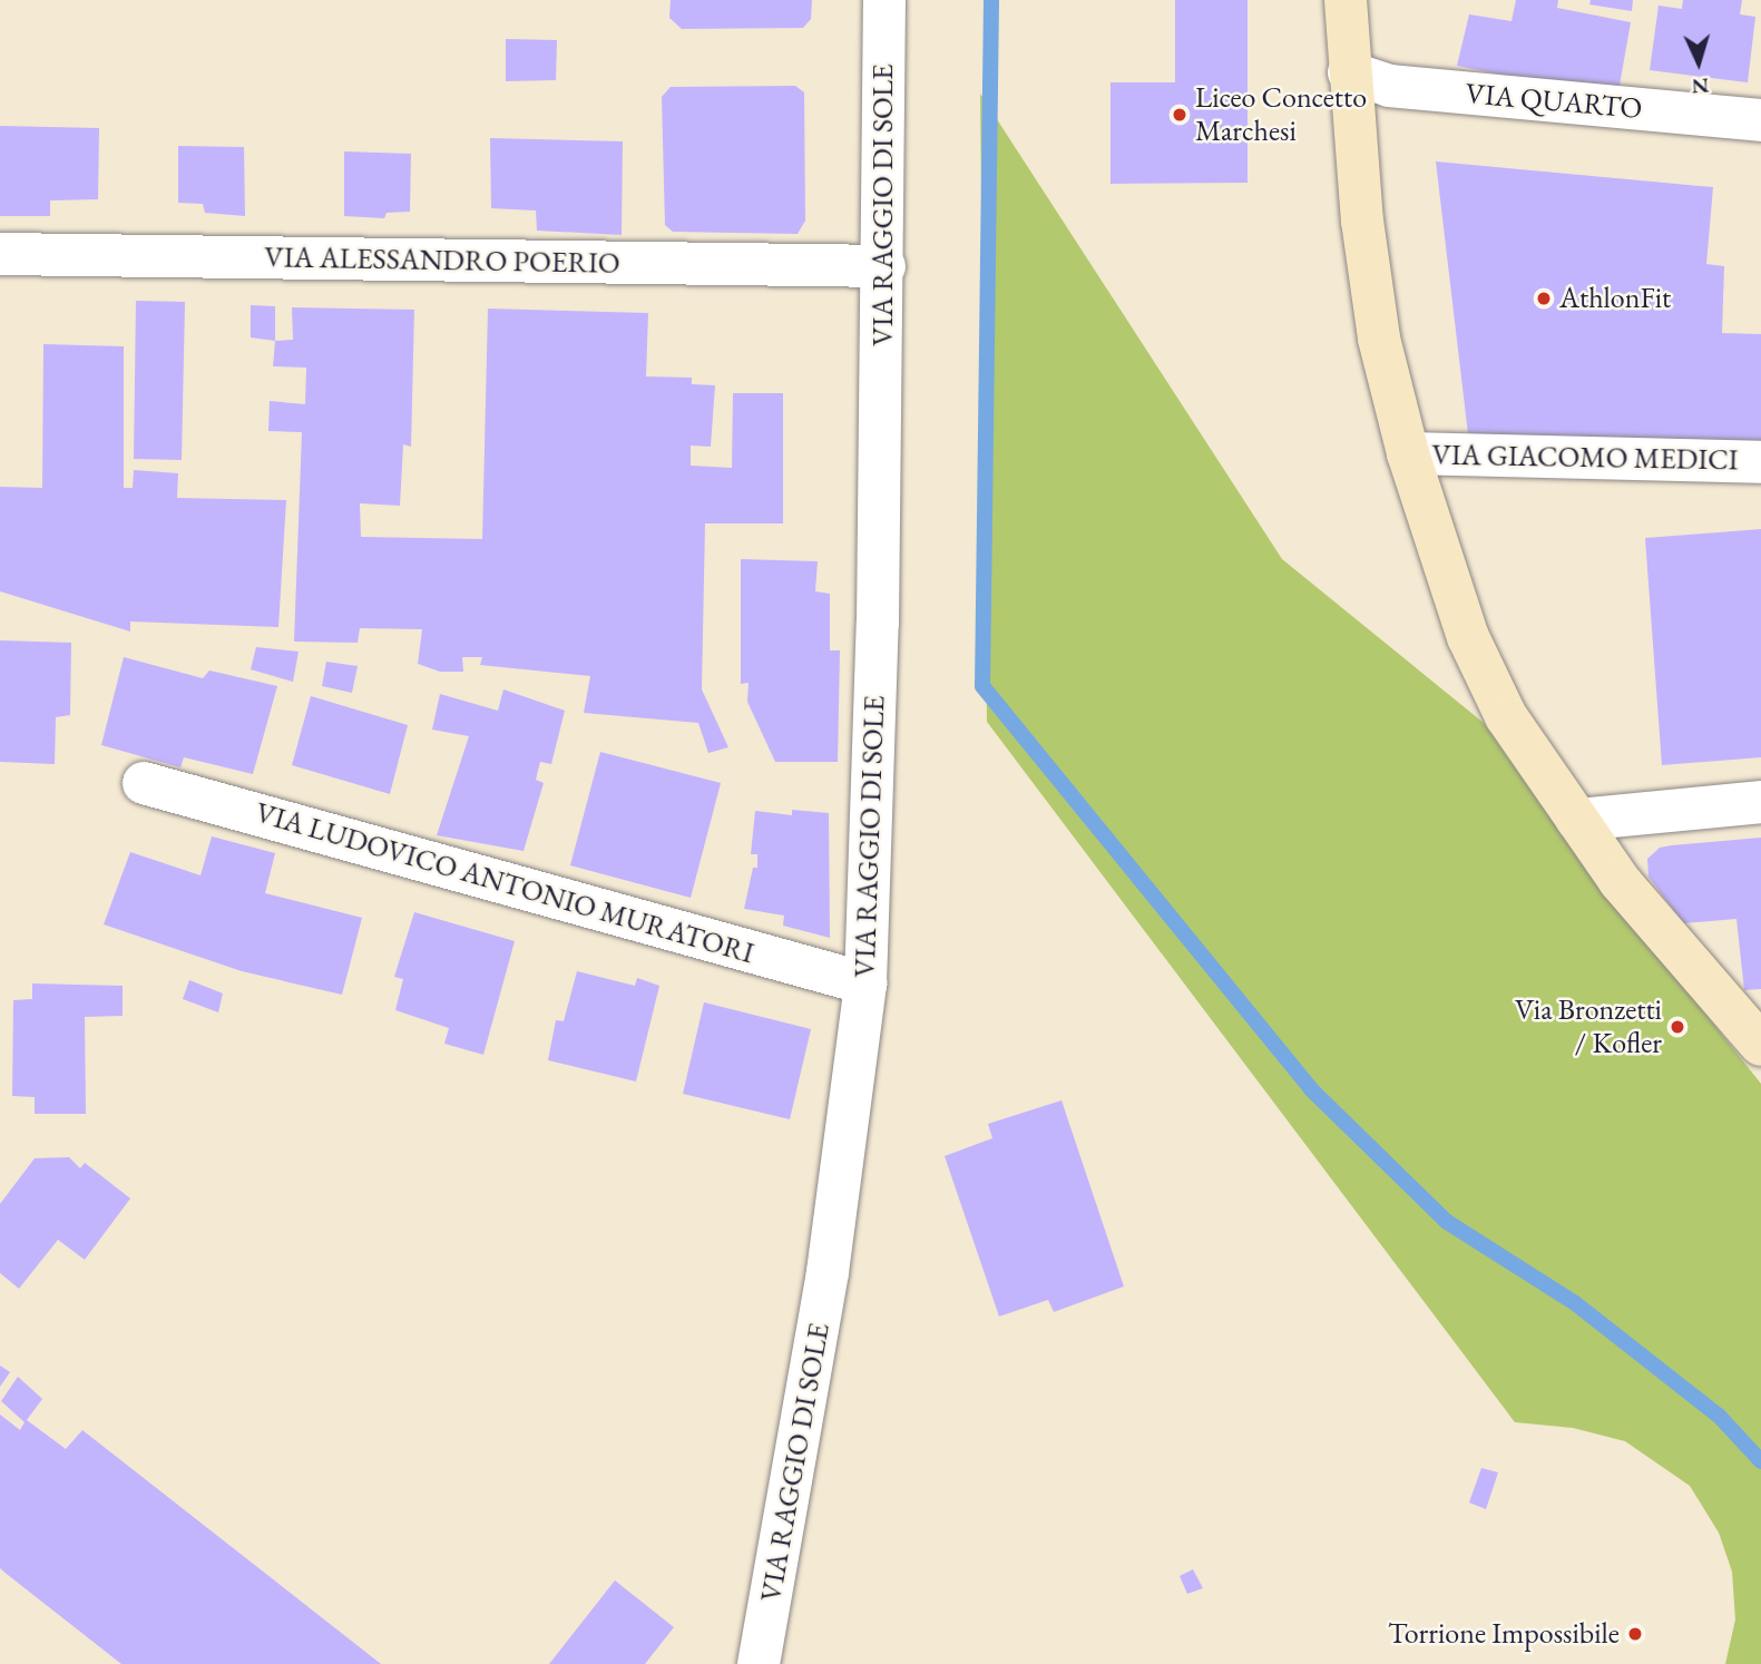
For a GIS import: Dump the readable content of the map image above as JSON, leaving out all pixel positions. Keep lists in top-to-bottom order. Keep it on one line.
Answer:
{"streets":{"street":["VIA QUARTO","VIA RAGGIO DI SOLE","VIA ALESSANDRO POERIO","VIA GIACOMO MEDICI","VIA LUDOVICO ANTONIO MURATORI"]},"crossings":[["VIA RAGGIO DI SOLE","VIA ALESSANDRO POERIO"],["VIA RAGGIO DI SOLE","VIA LUDOVICO ANTONIO MURATORI"]],"places":["Liceo Concetto Marchesi","AthlonFit","Via Bronzetti / Kofler","Torrione Impossibile"],"north":"bottom"}
